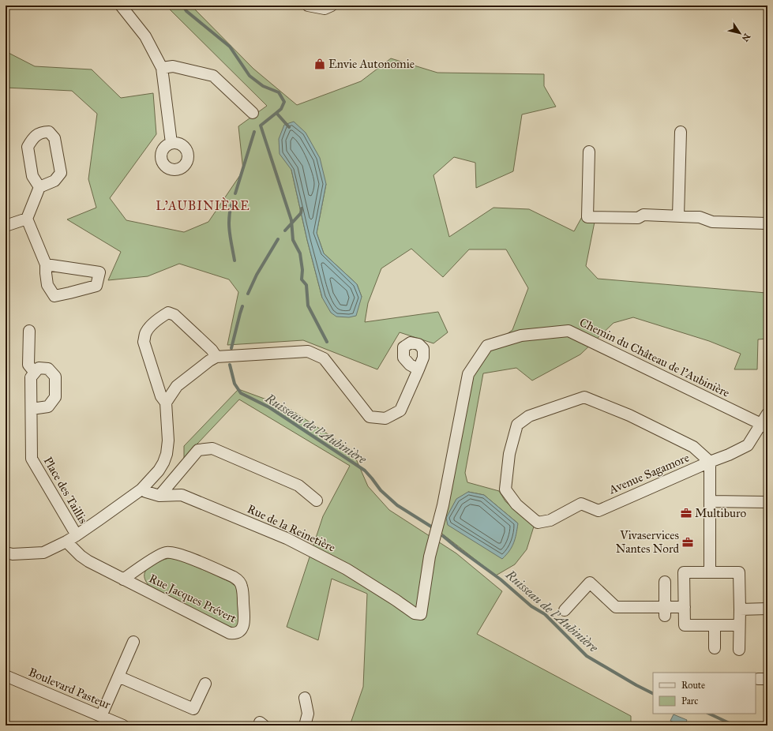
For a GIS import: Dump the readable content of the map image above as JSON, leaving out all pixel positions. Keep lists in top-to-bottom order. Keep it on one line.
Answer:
{"streets":{"street":["Chemin du Château de l'Aubinière","Avenue Sagamore","Place des Taillis","Rue de la Reinetière","Rue Jacques Prévert","Boulevard Pasteur"]},"crossings":[["Chemin du Château de l'Aubinière","Avenue Sagamore"],["Chemin du Château de l'Aubinière","Rue de la Reinetière"]],"districts":["L'AUBINIÈRE"],"water":["Ruisseau de l'Aubinière"],"places":{"shop":["Envie Autonomie"],"office":["Multiburo","Vivaservices Nantes Nord"]},"legend":["Route","Parc"],"north":"bottom right"}
